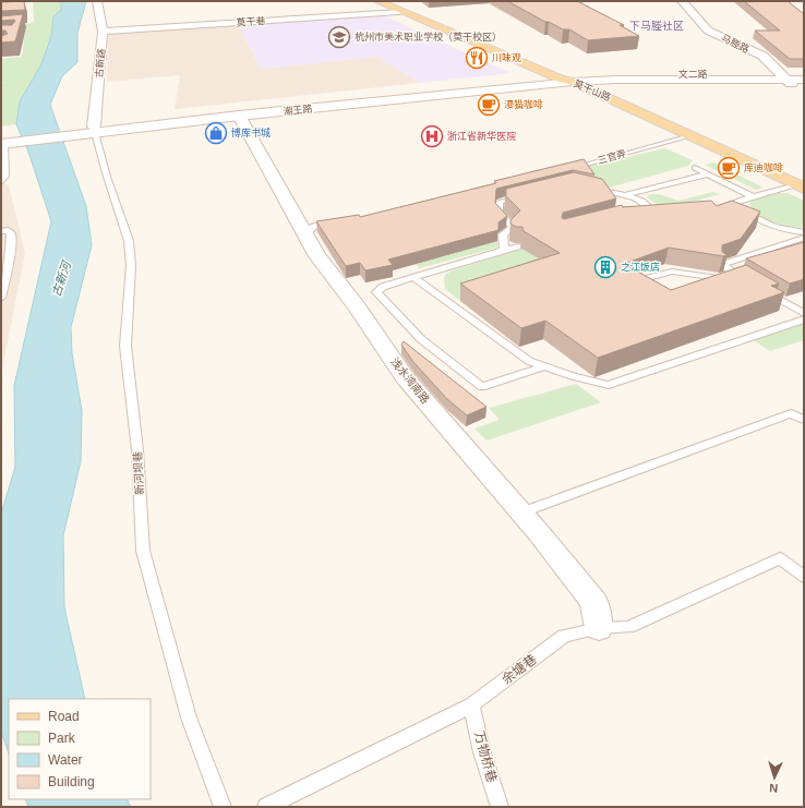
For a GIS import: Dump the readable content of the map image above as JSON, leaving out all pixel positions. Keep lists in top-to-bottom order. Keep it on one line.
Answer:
{"streets":{"main road":["马塍路","文二路","莫干山路","潮王路"],"street":["莫干巷","古新路","浅水湾南路"],"lane":["三官弄","新河坝巷","余塘巷","万物桥巷"]},"crossings":[["莫干巷","古新路"],["莫干巷","莫干山路"],["马塍路","文二路"],["古新路","潮王路"],["古新路","新河坝巷"],["文二路","莫干山路"],["文二路","潮王路"],["莫干山路","潮王路"],["莫干山路","三官弄"],["潮王路","浅水湾南路"],["潮王路","新河坝巷"],["浅水湾南路","余塘巷"],["余塘巷","万物桥巷"]],"districts":["下马塍社区"],"water":["古新河"],"places":{"school or university":["杭州市美术职业学校（莫干校区）"],"restaurant":["川味观"],"cafe":["漫猫咖啡","库迪咖啡"],"shop":["博库书城"],"hospital":["浙江省新华医院"],"building":["之江饭店"]},"legend":["Road","Park","Water","Building"],"north":"bottom"}
